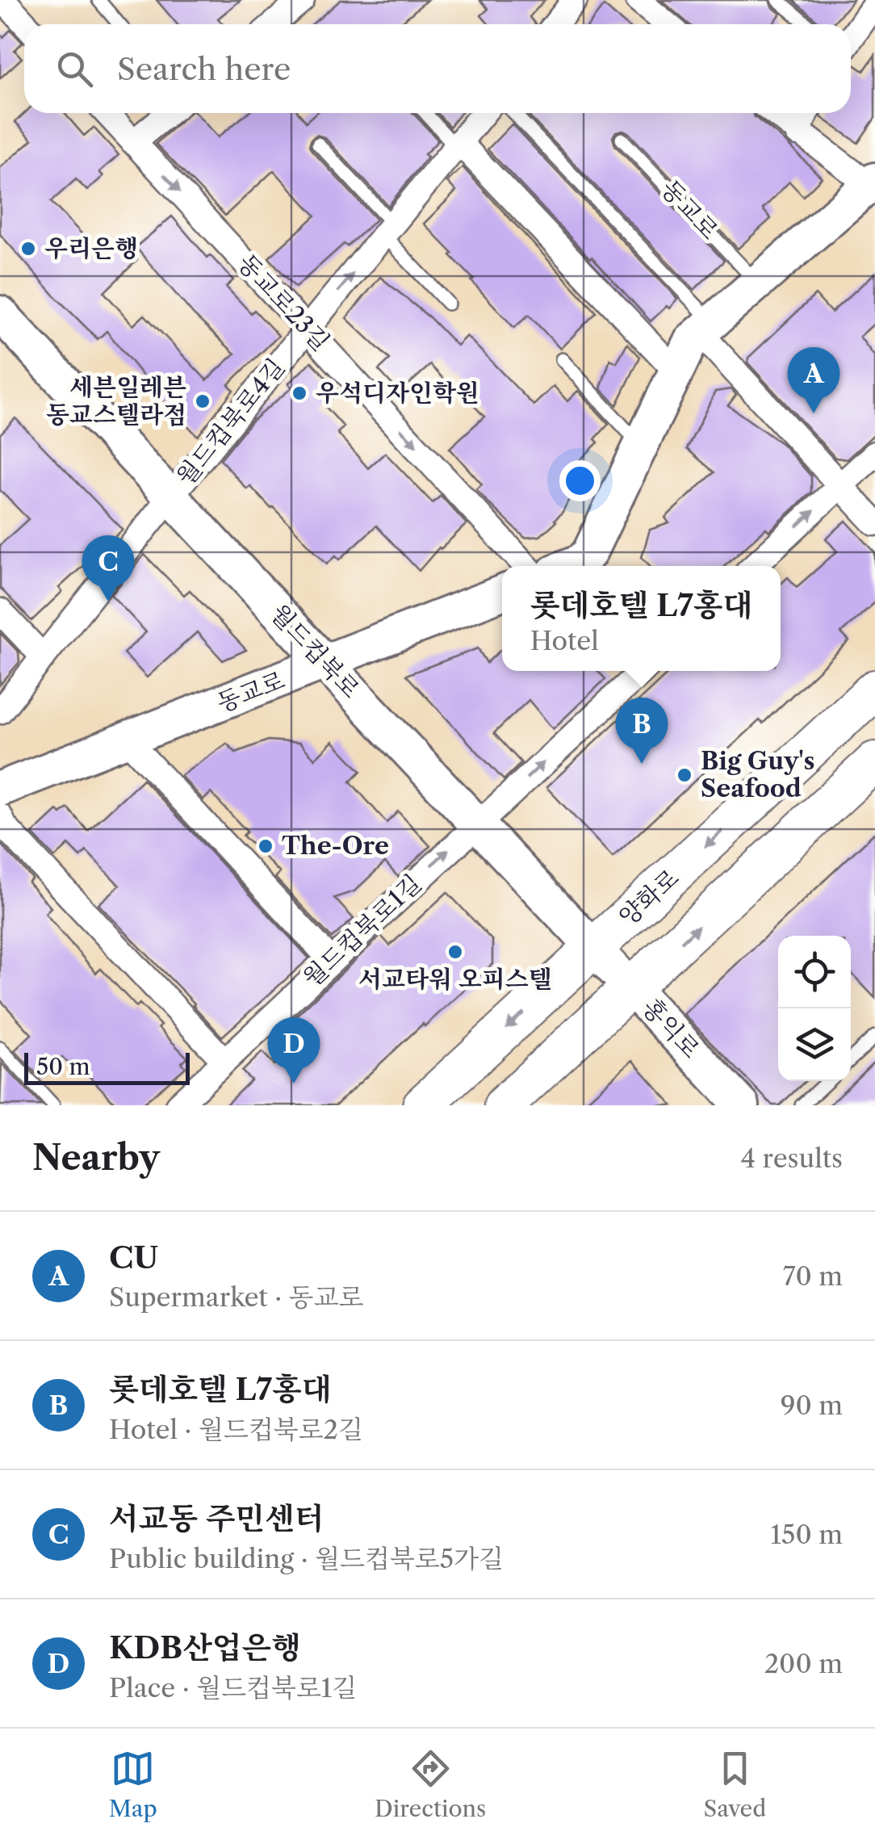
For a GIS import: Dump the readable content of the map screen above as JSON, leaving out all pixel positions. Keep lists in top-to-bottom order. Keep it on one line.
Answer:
{"streets":{"main road":["동교로","월드컵북로","양화로","홍익로"],"street":["동교로23길","월드컵북로4길","월드컵북로1길"]},"crossings":[["동교로","월드컵북로"],["동교로23길","월드컵북로4길"],["월드컵북로4길","월드컵북로"],["월드컵북로","양화로"],["월드컵북로","월드컵북로1길"],["월드컵북로","홍익로"]],"one_way":["동교로23길","월드컵북로1길"],"places":["우리은행","우석디자인학원","세븐일레븐 동교스텔라점","Big Guy's Seafood","The-Ore","서교타워 오피스텔"],"scale_bar":"50 m","page":{"search":"Search here","pins":["A","C","B","D"],"popup":["롯데호텔 L7홍대","Hotel"],"scale":"50 m","heading":["Nearby","4 results"],"list":[{"mark":"A","name":"CU","note":"Supermarket · 동교로","value":"70 m"},{"mark":"B","name":"롯데호텔 L7홍대","note":"Hotel · 월드컵북로2길","value":"90 m"},{"mark":"C","name":"서교동 주민센터","note":"Public building · 월드컵북로5가길","value":"150 m"},{"mark":"D","name":"KDB산업은행","note":"Place · 월드컵북로1길","value":"200 m"}],"nav":["Map","Directions","Saved"]}}
